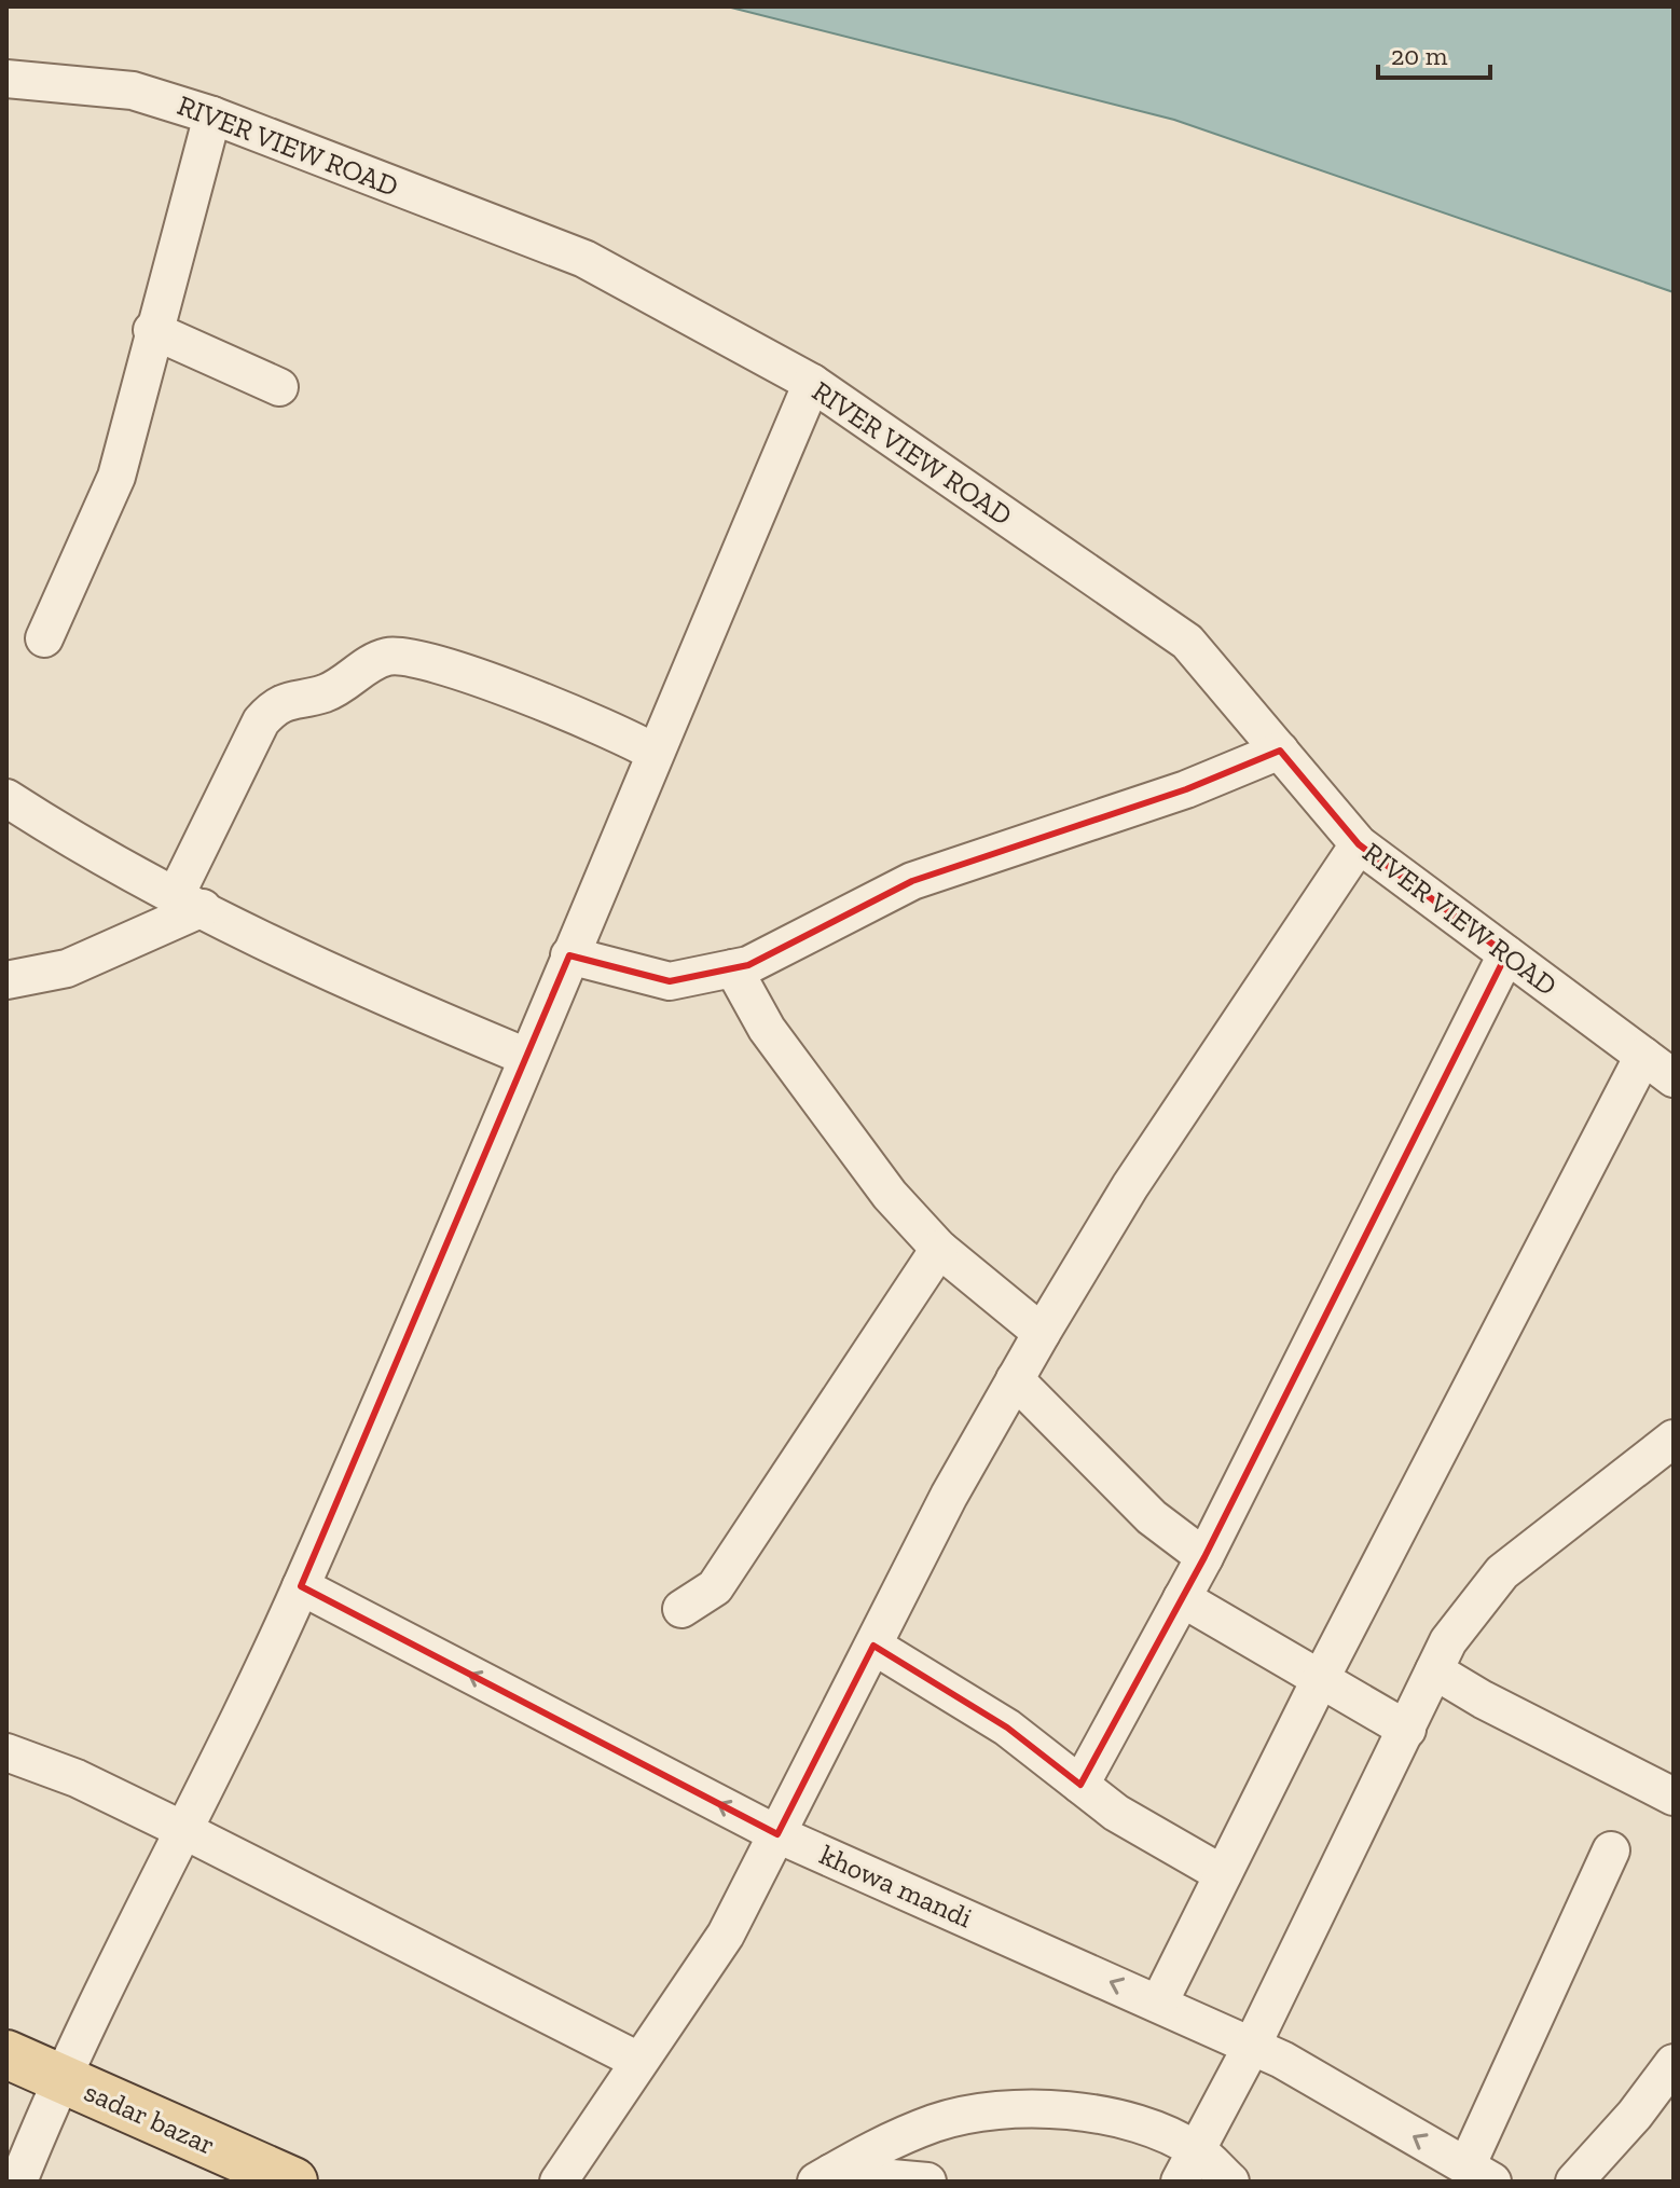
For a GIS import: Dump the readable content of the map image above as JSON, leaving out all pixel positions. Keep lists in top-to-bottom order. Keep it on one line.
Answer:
{"streets":{"main road":["sadar bazar"],"street":["RIVER VIEW ROAD","khowa mandi"]},"scale_bar":"20 m"}
